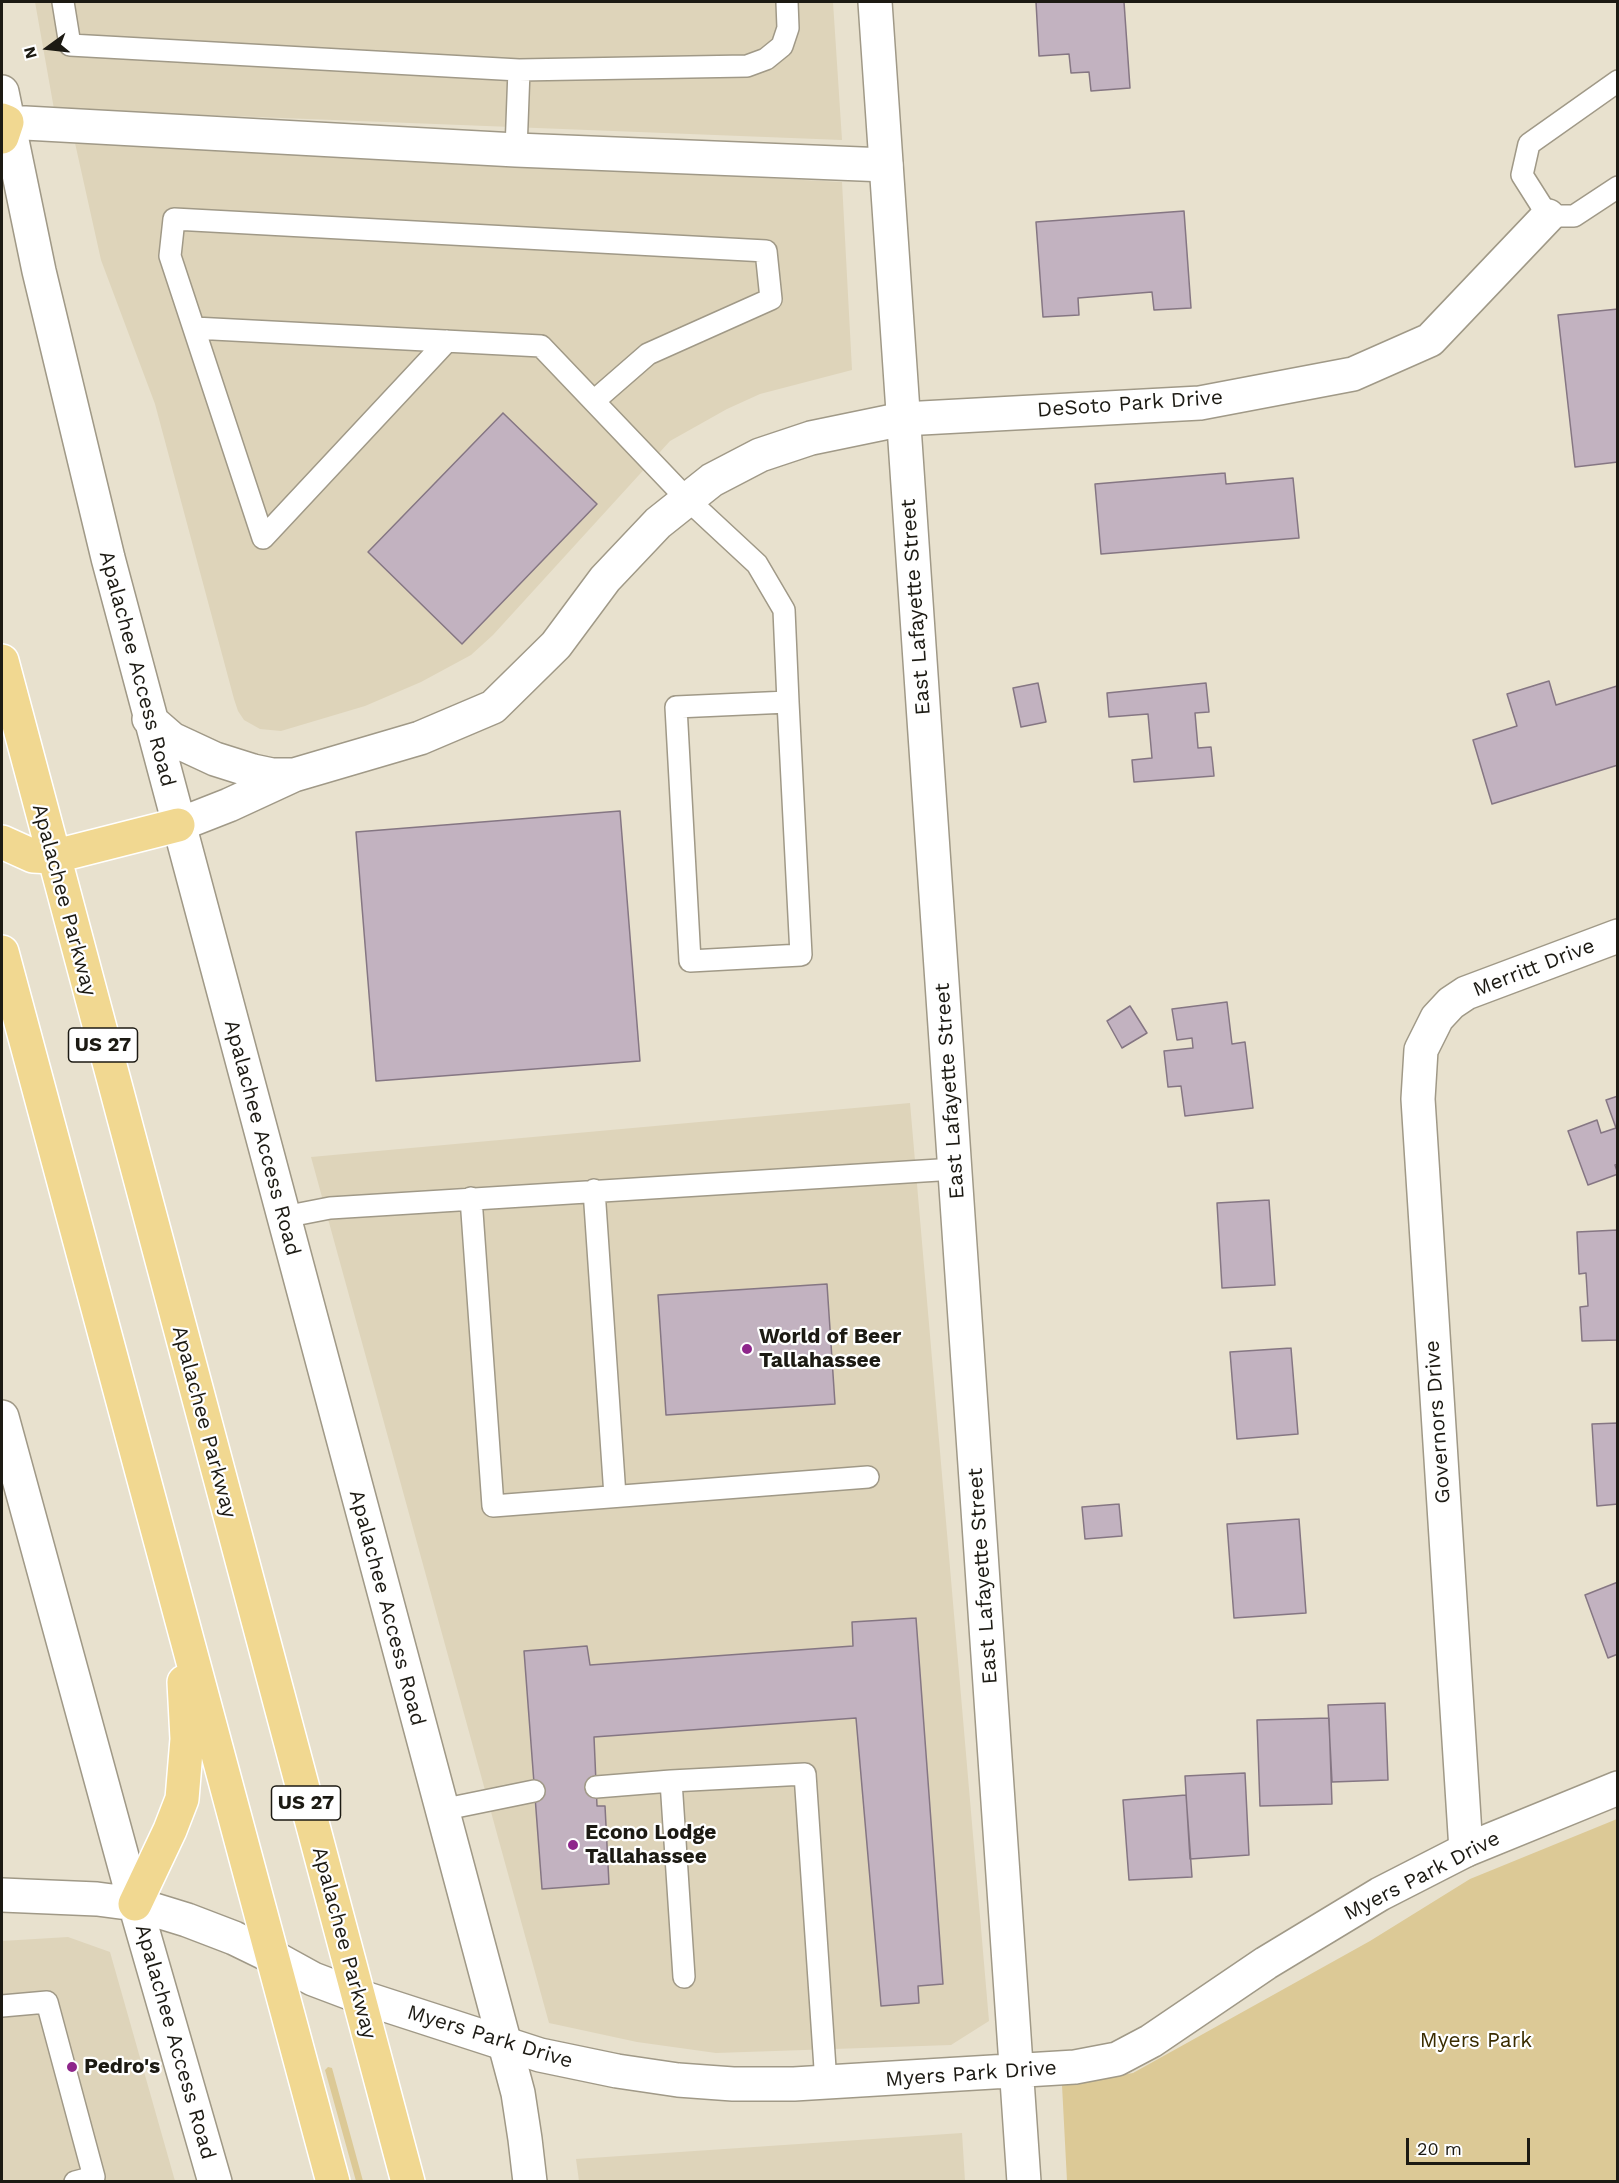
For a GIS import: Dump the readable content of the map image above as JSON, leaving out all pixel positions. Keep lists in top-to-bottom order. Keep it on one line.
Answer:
{"streets":{"main road":["Apalachee Parkway","US 27"],"street":["DeSoto Park Drive","East Lafayette Street","Apalachee Access Road","Merritt Drive","Governors Drive","Myers Park Drive"]},"crossings":[["DeSoto Park Drive","East Lafayette Street"],["East Lafayette Street","Myers Park Drive"],["Apalachee Access Road","Myers Park Drive"],["Apalachee Parkway","Myers Park Drive"],["Merritt Drive","Governors Drive"],["Governors Drive","Myers Park Drive"]],"parks":["Myers Park"],"places":["World of Beer Tallahassee","Econo Lodge Tallahassee","Pedro's"],"scale_bar":"20 m","north":"left"}
